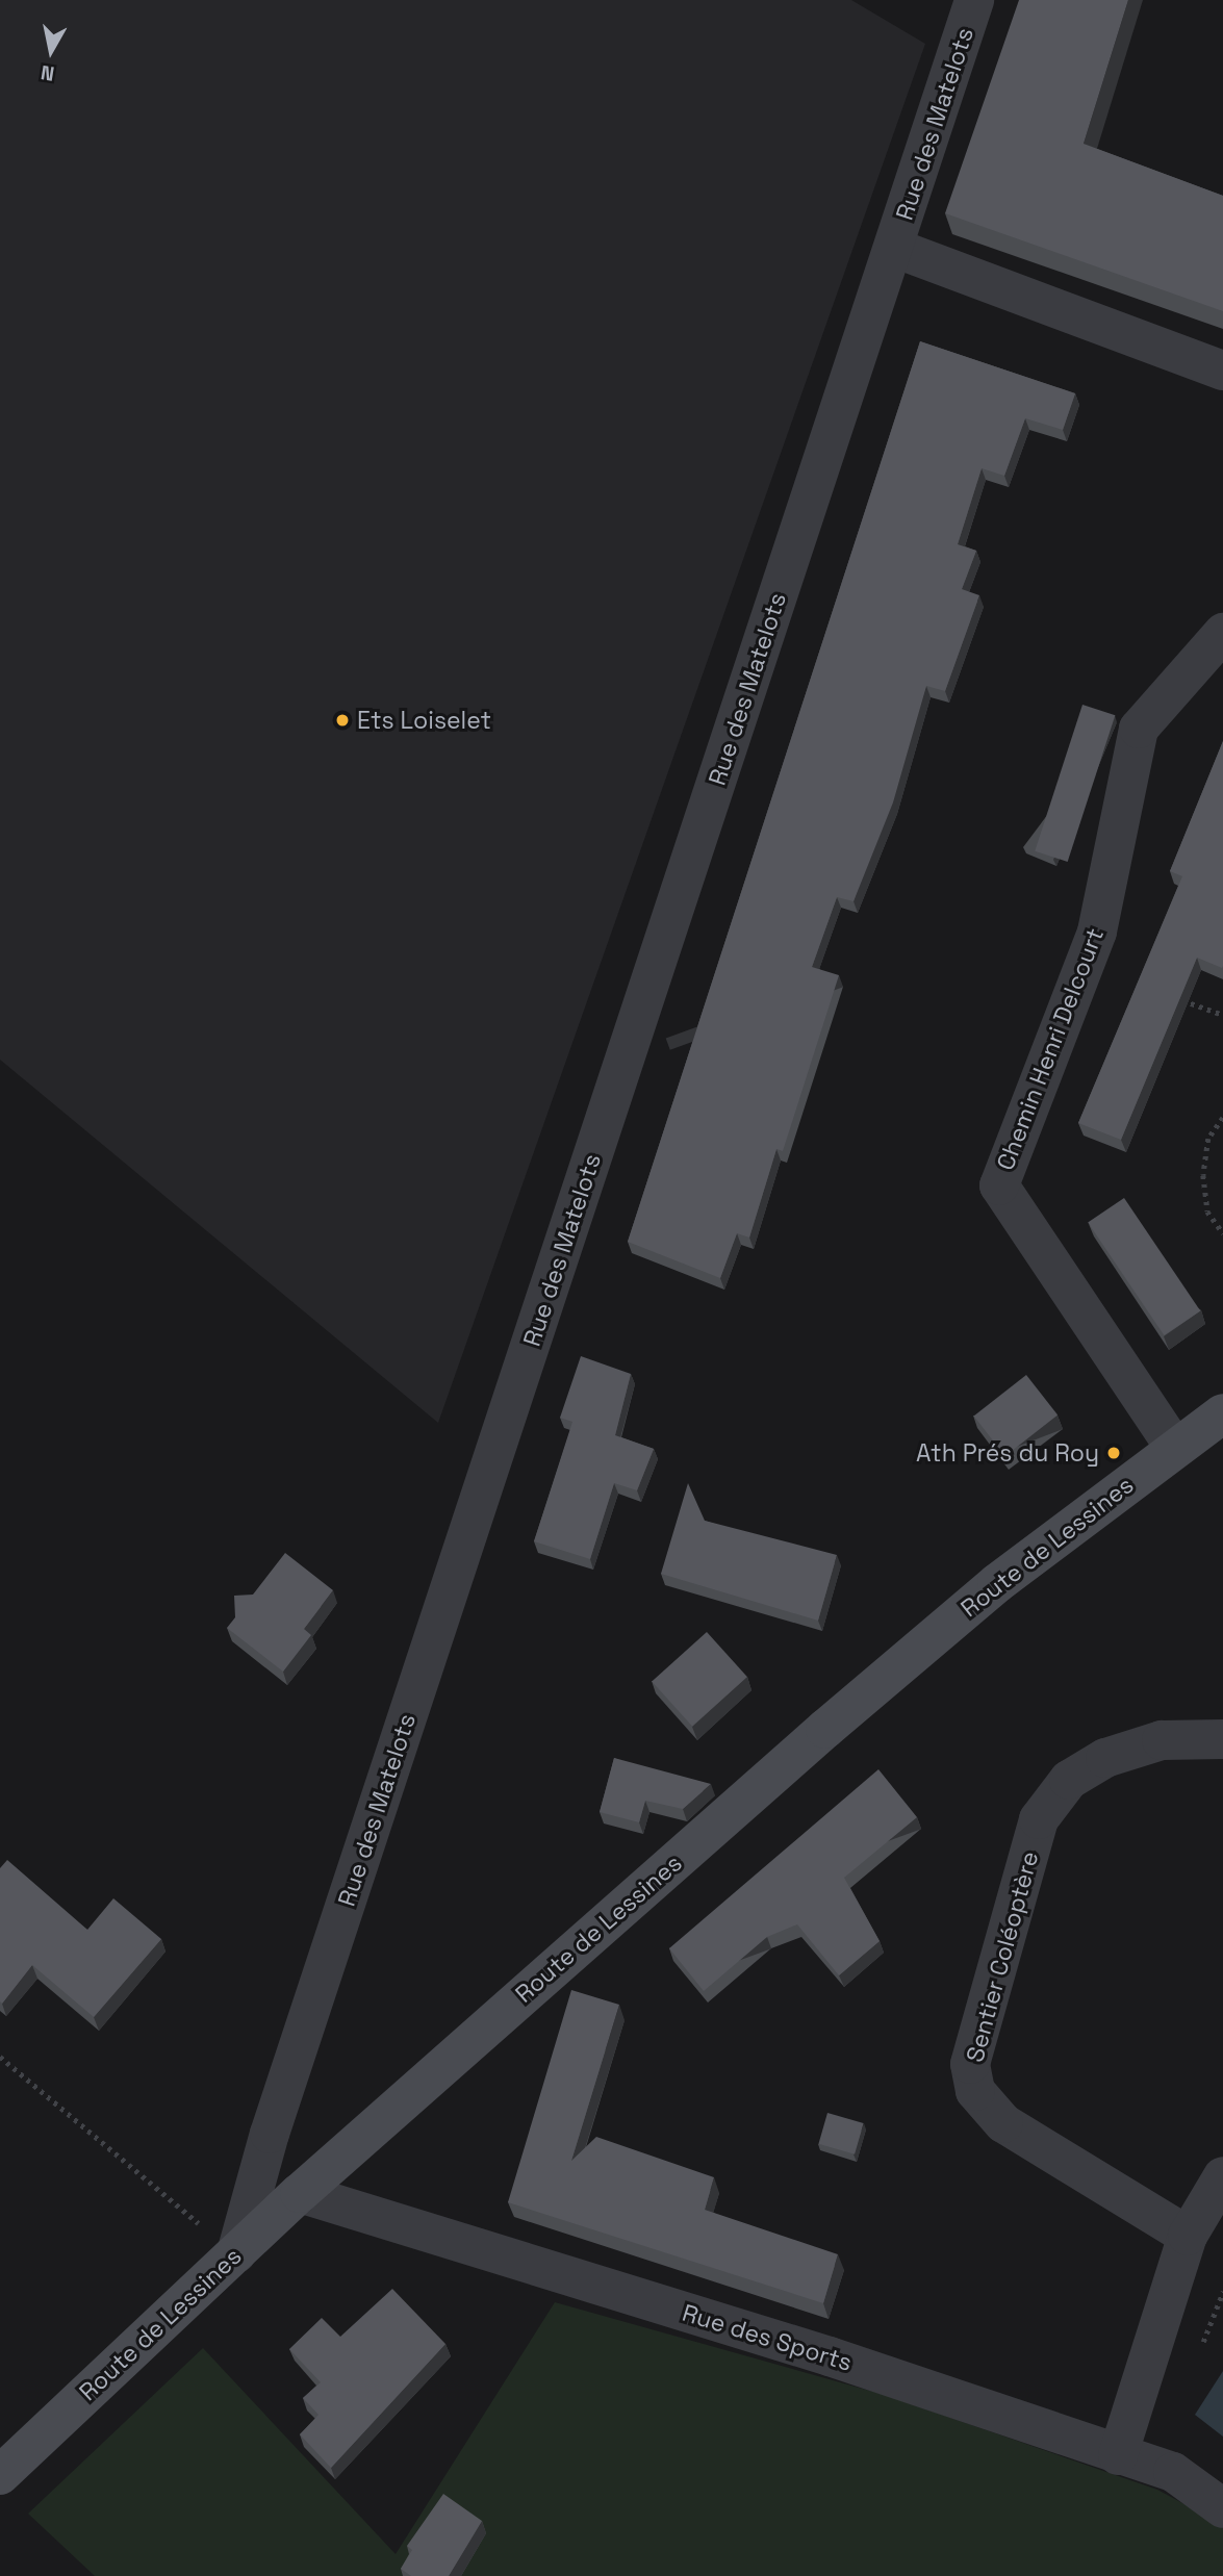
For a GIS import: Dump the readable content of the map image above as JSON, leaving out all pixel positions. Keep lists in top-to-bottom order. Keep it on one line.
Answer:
{"streets":{"main road":["Route de Lessines"],"street":["Rue des Matelots","Chemin Henri Delcourt","Sentier Coléoptère","Rue des Sports"]},"crossings":[["Rue des Matelots","Route de Lessines"],["Chemin Henri Delcourt","Route de Lessines"],["Route de Lessines","Rue des Sports"]],"places":["Ets Loiselet","Ath Prés du Roy"],"north":"bottom"}
